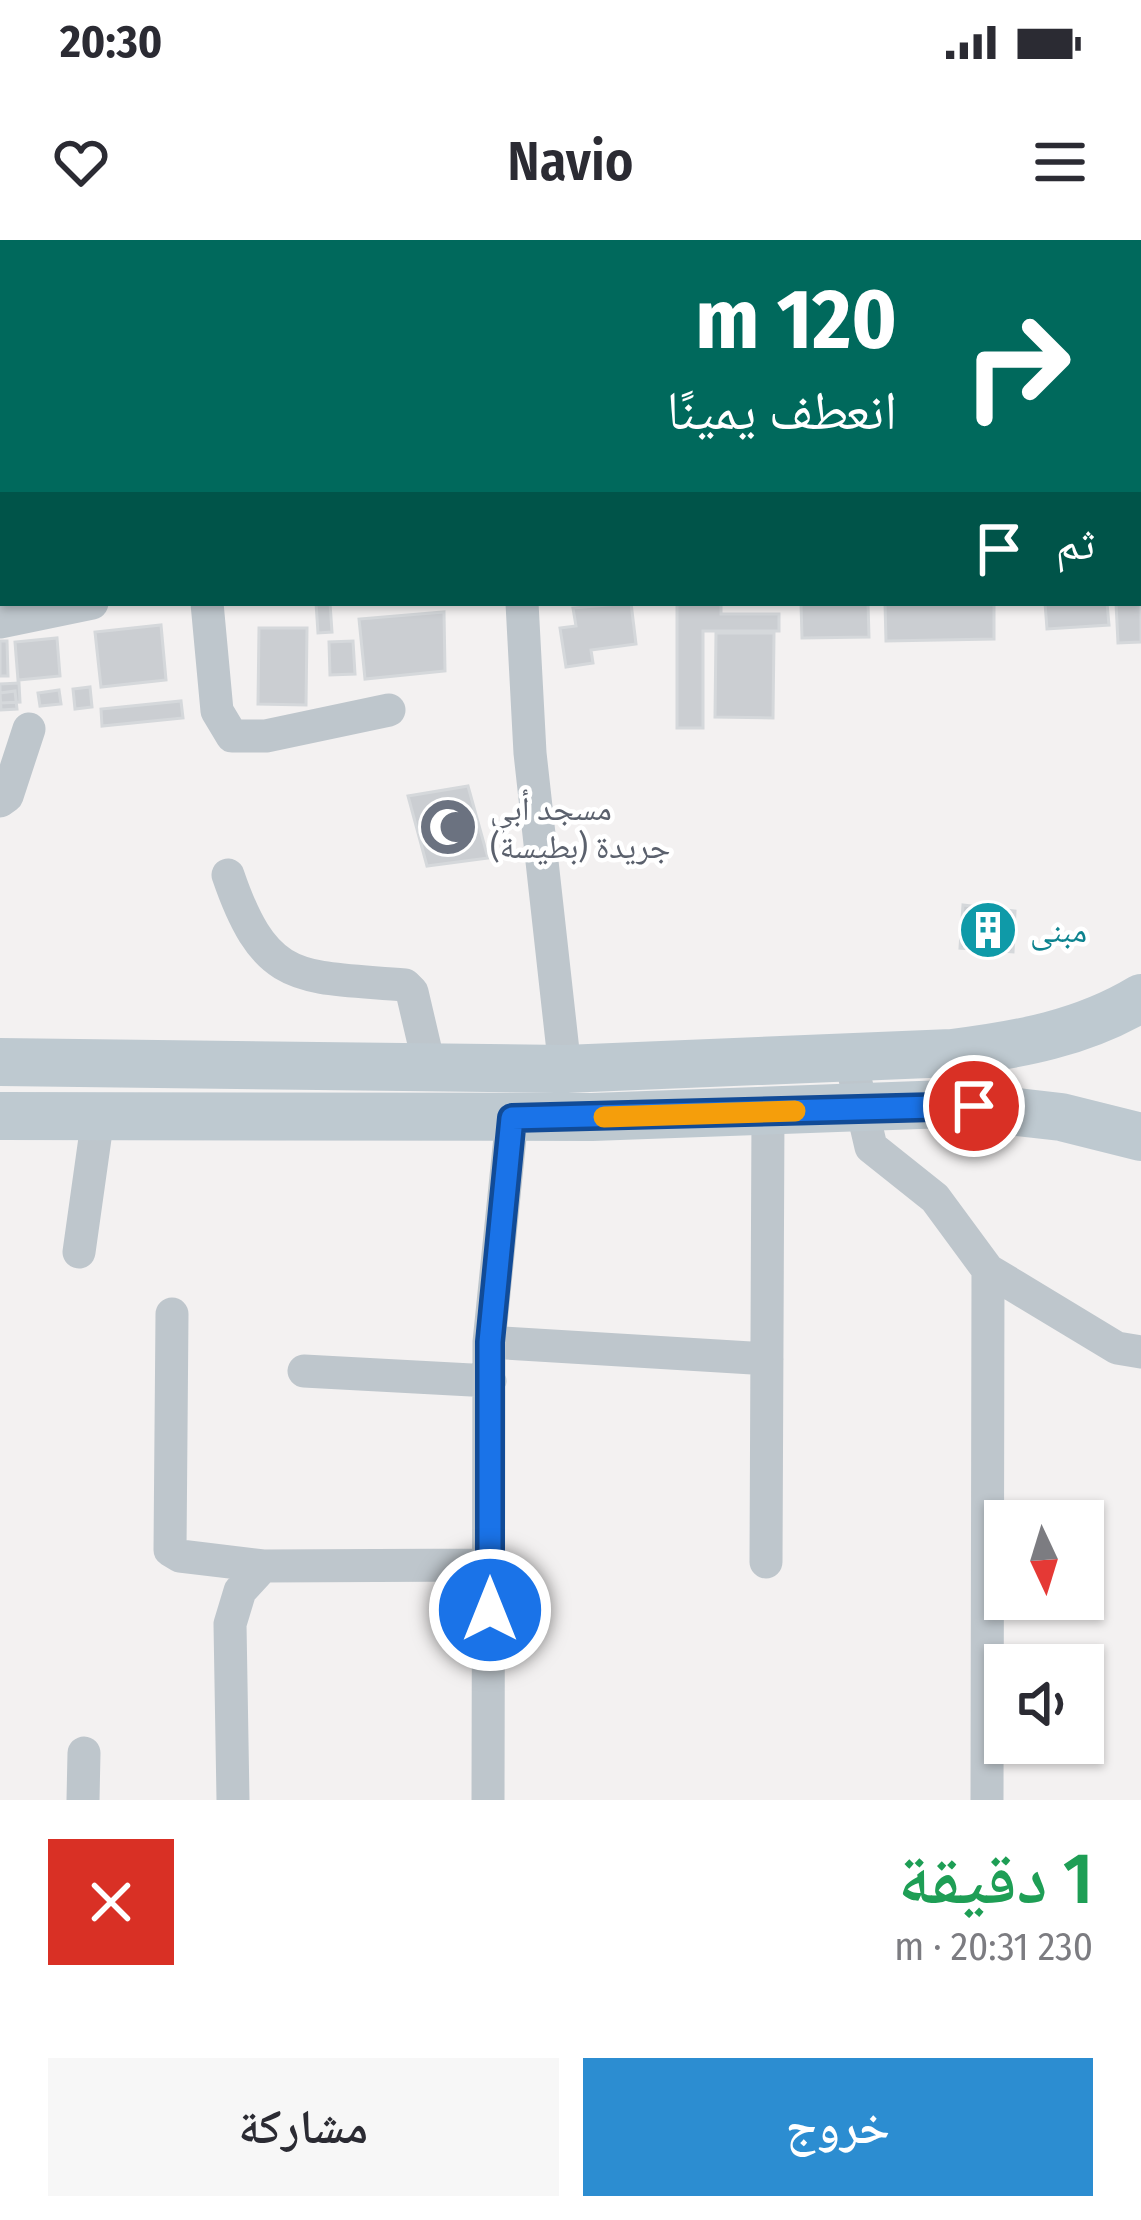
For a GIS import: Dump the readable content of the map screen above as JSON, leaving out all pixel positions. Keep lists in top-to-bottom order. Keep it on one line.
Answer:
{"places":{"mosque":["مسجد أبي جريدة (بطيسة)"],"building":["مبنى"]},"north":"bottom","page":{"status":"20:30","header":"Navio","turn":["120 m","انعطف يمينًا"],"then":"ثم","heading":["1 دقيقة","230 m · 20:31"],"buttons":["خروج","مشاركة"]}}
